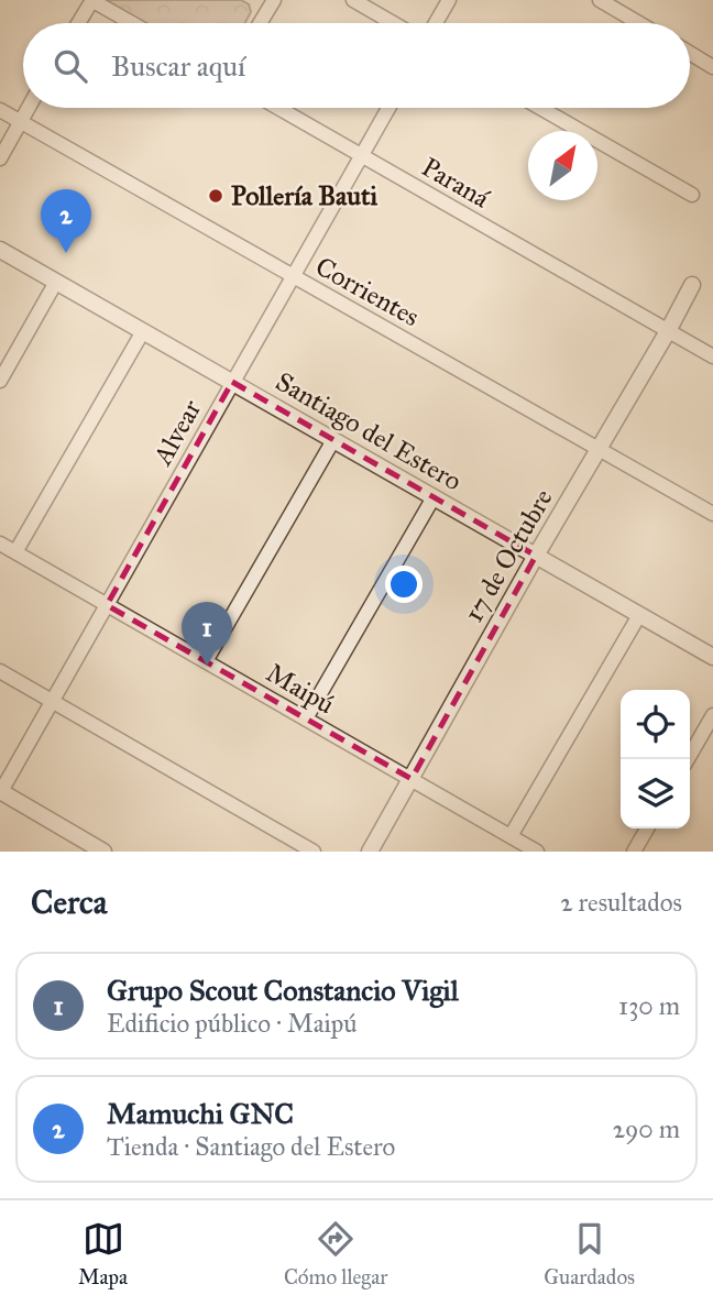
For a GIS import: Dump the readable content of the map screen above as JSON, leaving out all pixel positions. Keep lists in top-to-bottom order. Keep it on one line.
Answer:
{"streets":{"street":["Paraná","Corrientes","Santiago del Estero","Alvear","17 de Octubre","Maipú"]},"crossings":[["Paraná","Alvear"],["Paraná","17 de Octubre"],["Corrientes","Alvear"],["Corrientes","17 de Octubre"],["Santiago del Estero","Alvear"],["Santiago del Estero","17 de Octubre"],["Alvear","Maipú"],["17 de Octubre","Maipú"]],"places":["Pollería Bauti"],"north":"top right","page":{"search":"Buscar aquí","pins":["2","1"],"heading":["Cerca","2 resultados"],"list":[{"mark":"1","name":"Grupo Scout Constancio Vigil","note":"Edificio público · Maipú","value":"130 m"},{"mark":"2","name":"Mamuchi GNC","note":"Tienda · Santiago del Estero","value":"290 m"}],"nav":["Mapa","Cómo llegar","Guardados"]}}
